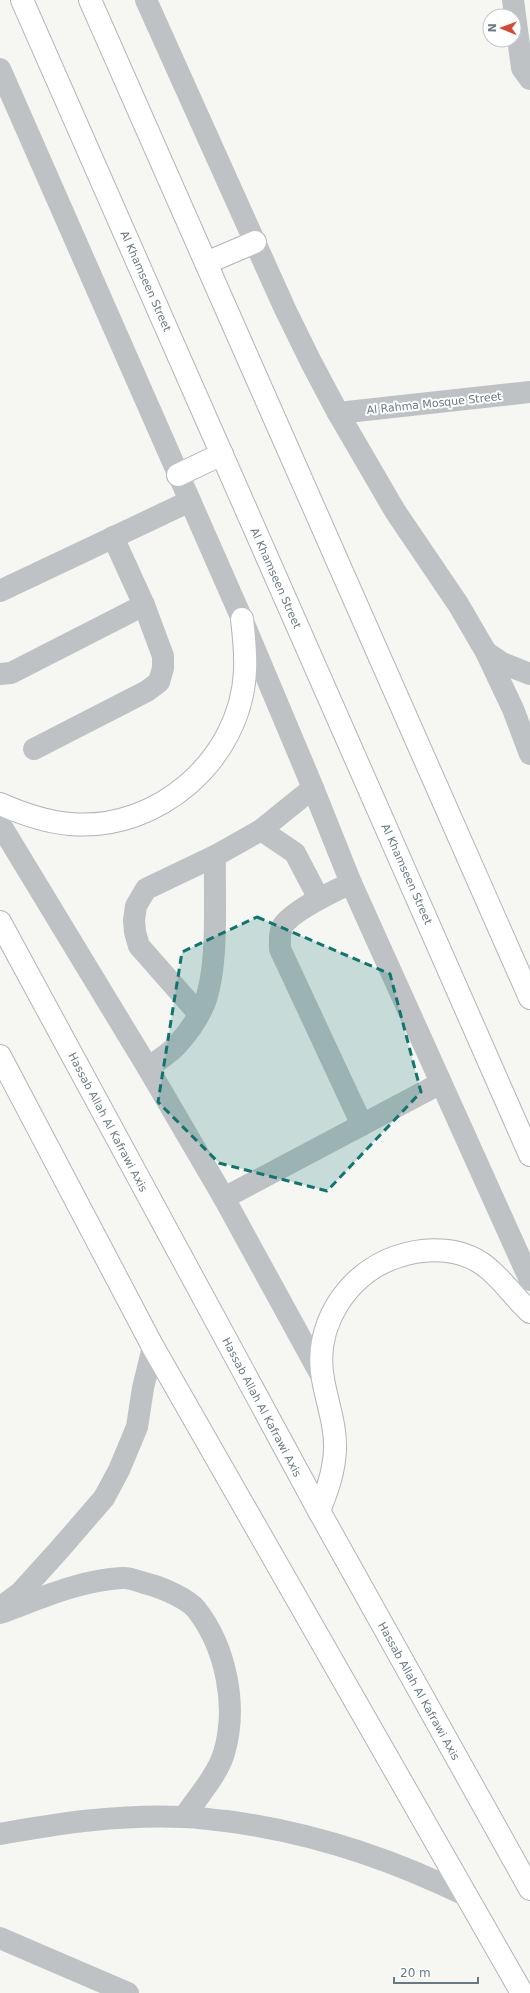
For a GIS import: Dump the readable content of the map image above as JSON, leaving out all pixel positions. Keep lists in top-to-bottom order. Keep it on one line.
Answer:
{"streets":{"main road":["Al Khamseen Street","Hassab Allah Al Kafrawi Axis"],"street":["Al Rahma Mosque Street"]},"scale_bar":"20 m","north":"left"}
